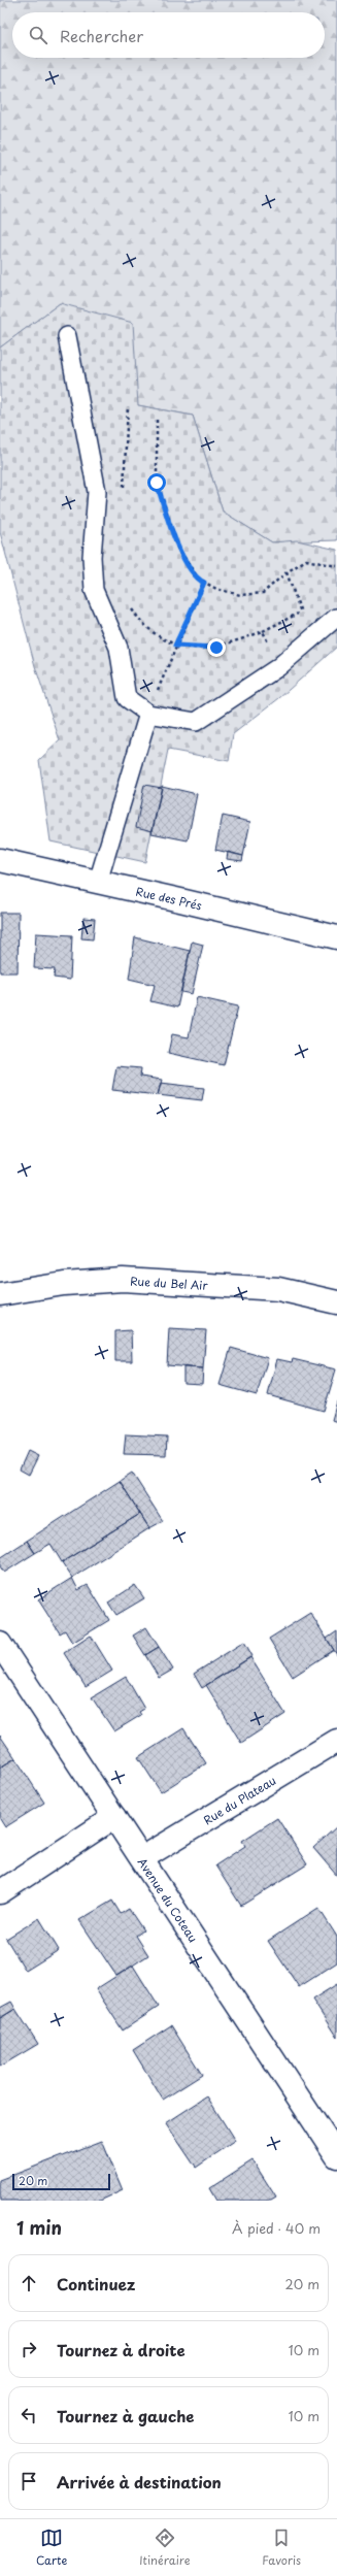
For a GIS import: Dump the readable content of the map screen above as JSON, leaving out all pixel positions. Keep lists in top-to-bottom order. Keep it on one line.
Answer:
{"streets":{"street":["Rue des Prés","Rue du Bel Air","Rue du Plateau","Avenue du Coteau"]},"crossings":[["Rue du Plateau","Avenue du Coteau"]],"scale_bar":"20 m","page":{"search":"Rechercher","scale":"20 m","heading":["1 min","À pied · 40 m"],"list":[["Continuez","20 m"],["Tournez à droite","10 m"],["Tournez à gauche","10 m"],"Arrivée à destination"],"nav":["Carte","Itinéraire","Favoris"]}}
